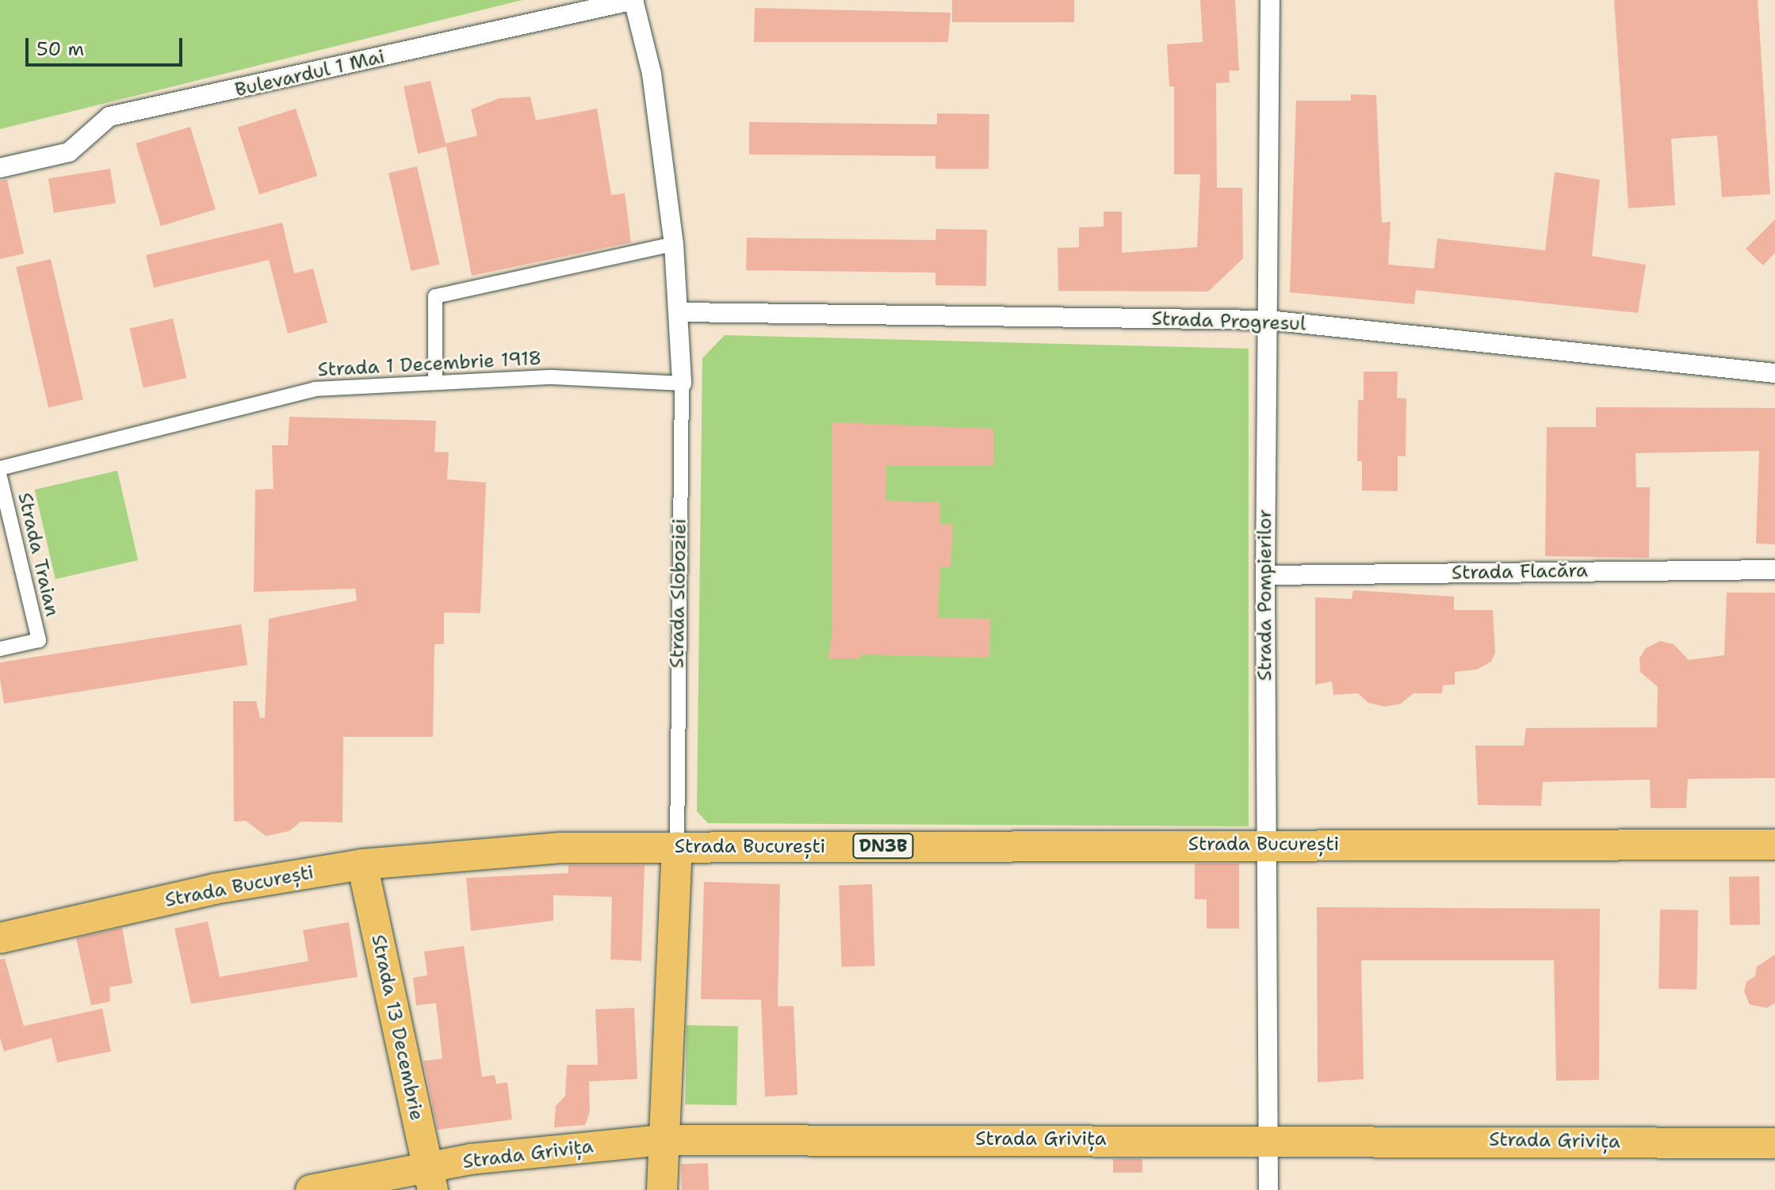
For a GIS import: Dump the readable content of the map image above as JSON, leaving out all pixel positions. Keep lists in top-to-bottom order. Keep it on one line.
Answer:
{"streets":{"main road":["Strada Sloboziei","Strada București","DN3B","Strada 13 Decembrie","Strada Grivița"],"street":["Bulevardul 1 Mai","Strada Progresul","Strada 1 Decembrie 1918","Strada Traian","Strada Flacăra","Strada Pompierilor"]},"crossings":[["Bulevardul 1 Mai","Strada Sloboziei"],["Strada Progresul","Strada Sloboziei"],["Strada Progresul","Strada Pompierilor"],["Strada 1 Decembrie 1918","Strada Sloboziei"],["Strada Flacăra","Strada Pompierilor"],["Strada Sloboziei","Strada București"],["Strada Sloboziei","Strada Grivița"],["Strada Pompierilor","Strada București"],["Strada Pompierilor","Strada Grivița"],["Strada București","Strada 13 Decembrie"],["Strada 13 Decembrie","Strada Grivița"]],"scale_bar":"50 m"}
